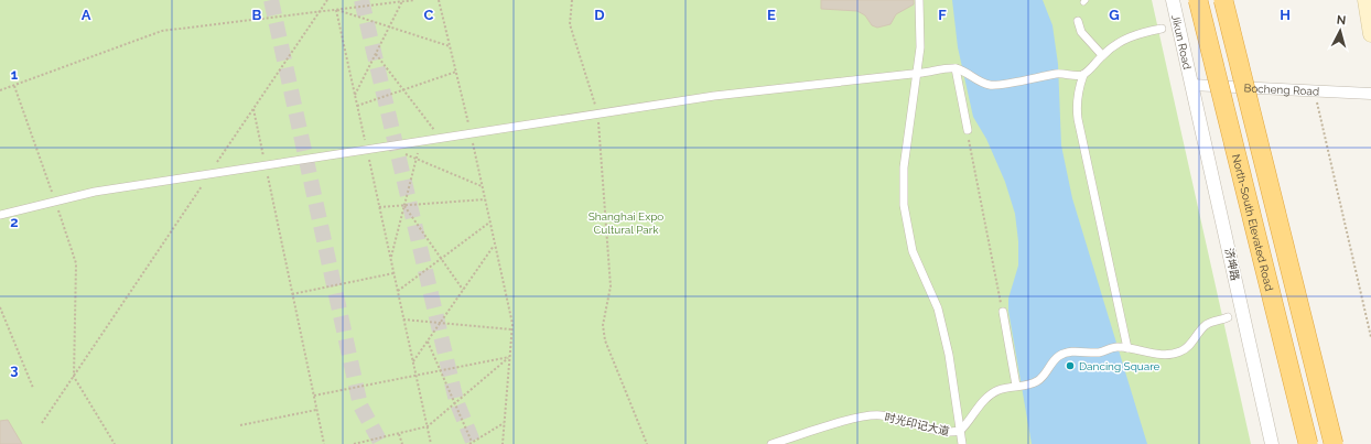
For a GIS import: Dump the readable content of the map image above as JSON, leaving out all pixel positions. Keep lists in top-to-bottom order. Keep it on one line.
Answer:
{"streets":{"highway":["North-South Elevated Road"],"street":["Jikun Road","Bocheng Road","济坤路","时光印记大道"]},"crossings":[["Jikun Road","Bocheng Road"],["Jikun Road","济坤路"],["Bocheng Road","济坤路"]],"parks":["Shanghai Expo Cultural Park"],"places":["Dancing Square"],"north":"top","grid":{"columns":["A","B","C","D","E","F","G","H"],"rows":["1","2","3"]}}
